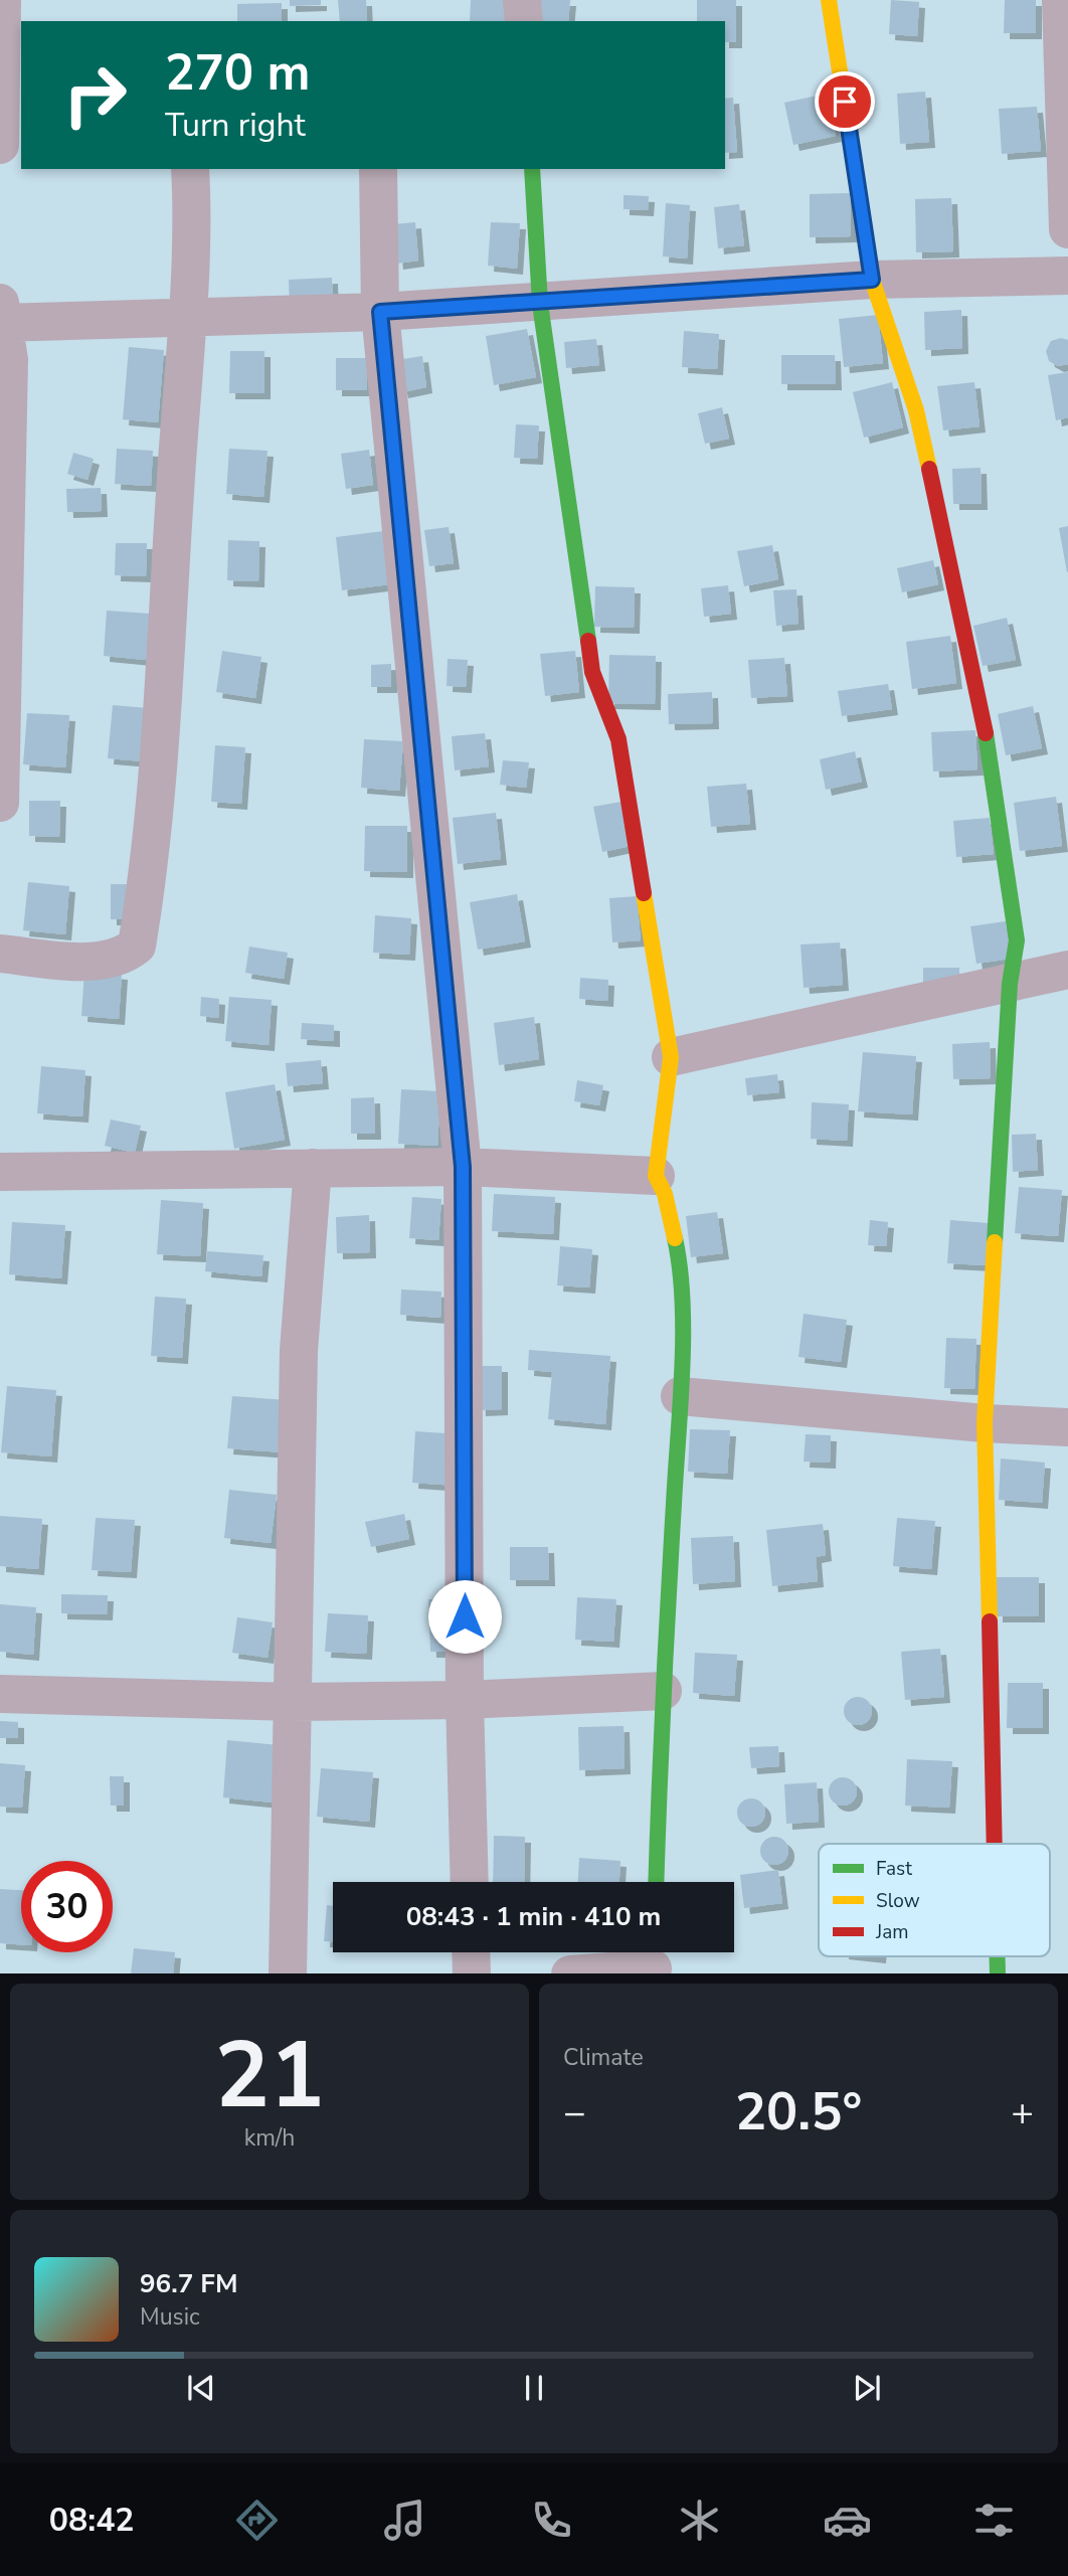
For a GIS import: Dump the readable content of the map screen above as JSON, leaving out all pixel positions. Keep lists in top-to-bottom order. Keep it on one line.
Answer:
{"legend":["Fast","Slow","Jam"],"page":{"turn":["270 m","Turn right"],"limit":"30","trip":"08:43 · 1 min · 410 m","tile":[["21","km/h"],"Climate"],"heat":["−","20.5°","+"],"song":["96.7 FM","Music"],"tabs":"08:42"}}
